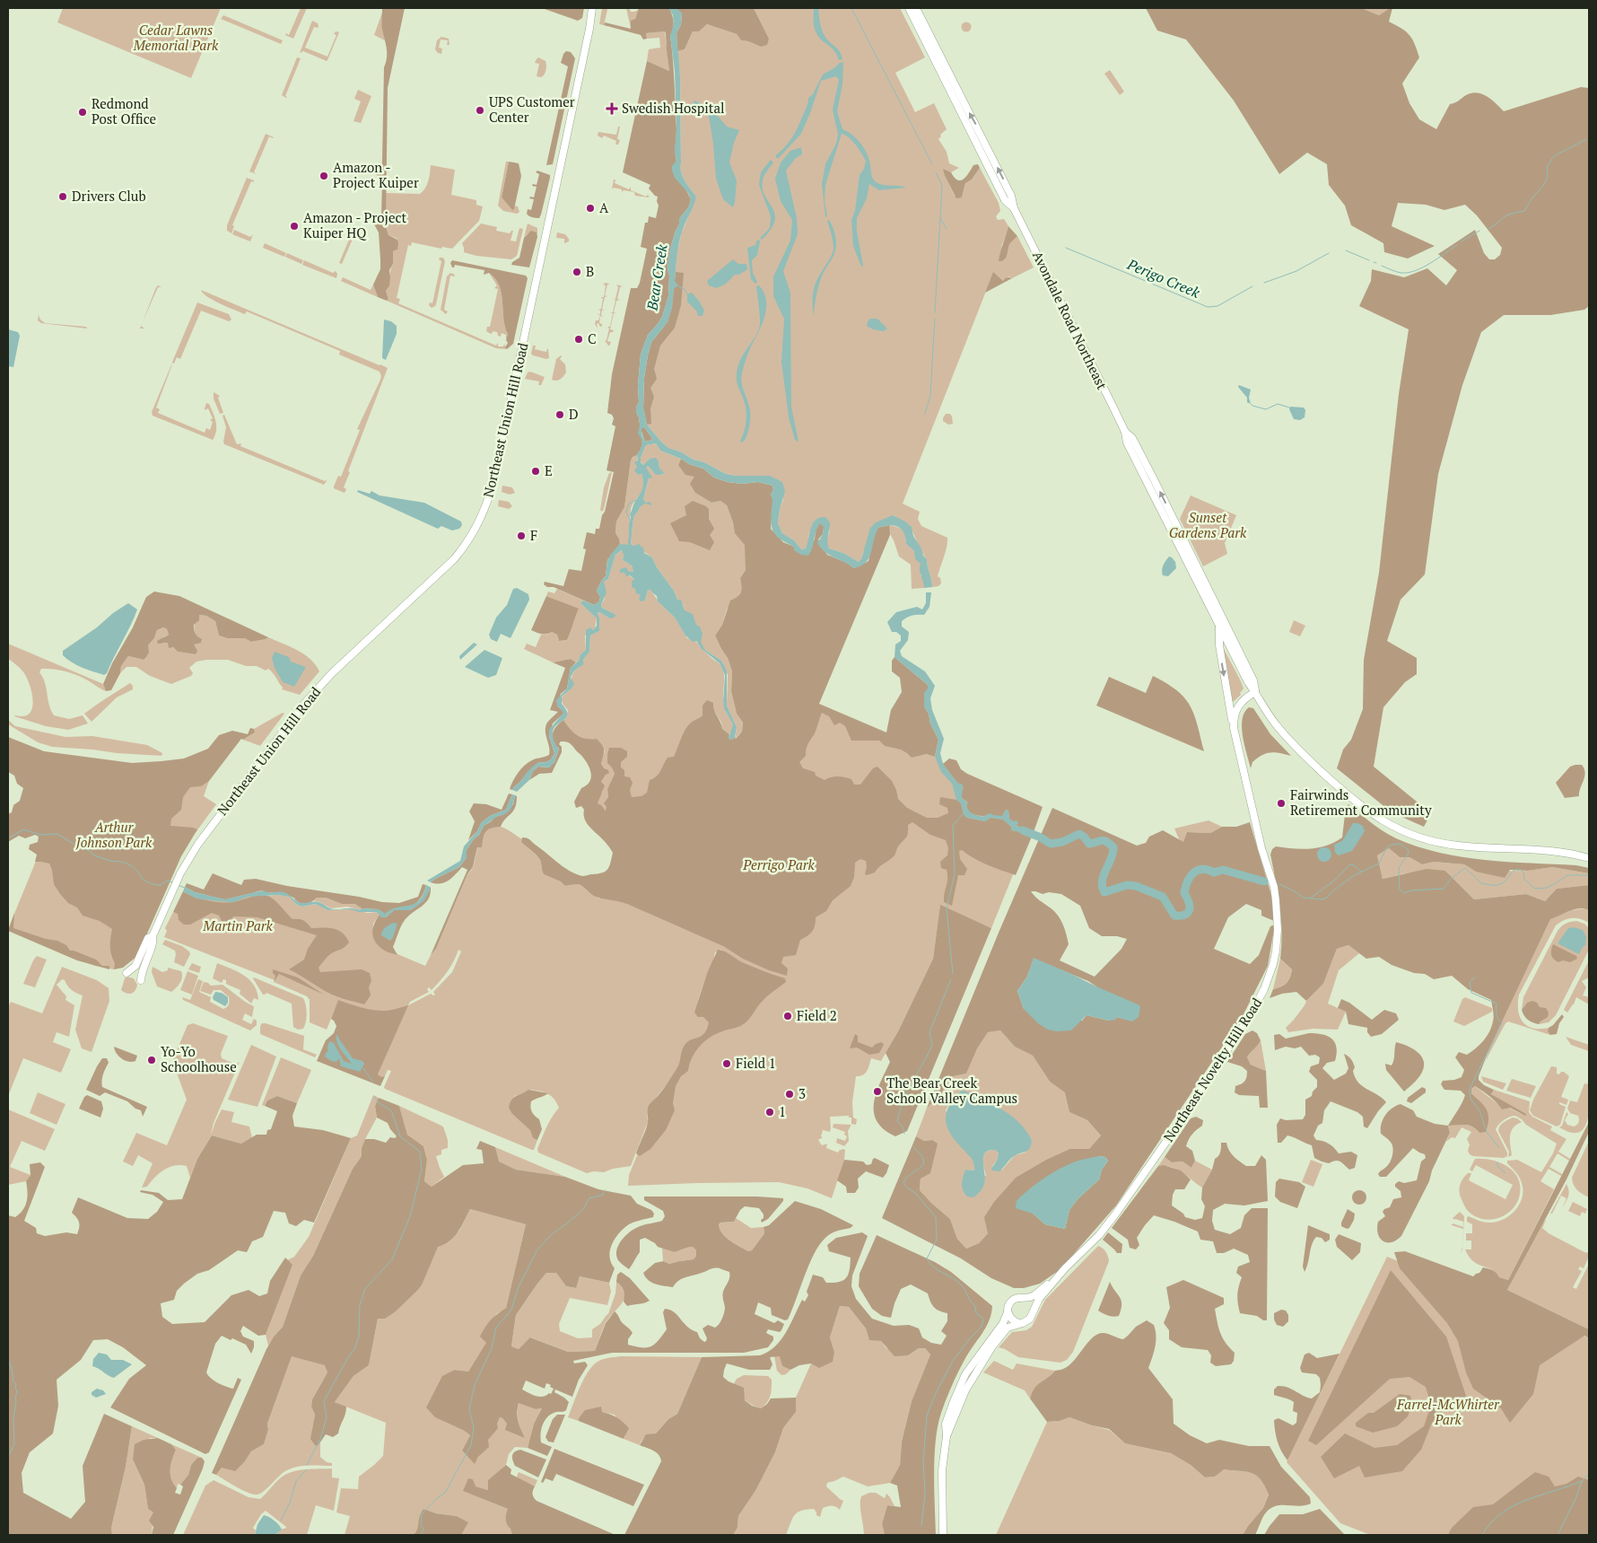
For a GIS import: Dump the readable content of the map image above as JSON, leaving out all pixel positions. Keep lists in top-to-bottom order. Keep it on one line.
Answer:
{"streets":{"main road":["Avondale Road Northeast","Northeast Union Hill Road","Northeast Novelty Hill Road"]},"crossings":[["Avondale Road Northeast","Northeast Novelty Hill Road"]],"water":["Bear Creek","Perigo Creek"],"parks":["Cedar Lawns Memorial Park","Sunset Gardens Park","Arthur Johnson Park","Perrigo Park","Martin Park","Farrel-McWhirter Park"],"places":{"health":["Swedish Hospital"],"other":["UPS Customer Center","Redmond Post Office","Amazon - Project Kuiper","Drivers Club","A","Amazon - Project Kuiper HQ","B","C","D","E","F","Fairwinds Retirement Community","Field 2","Yo-Yo Schoolhouse","Field 1","The Bear Creek School Valley Campus","3","1"]}}
